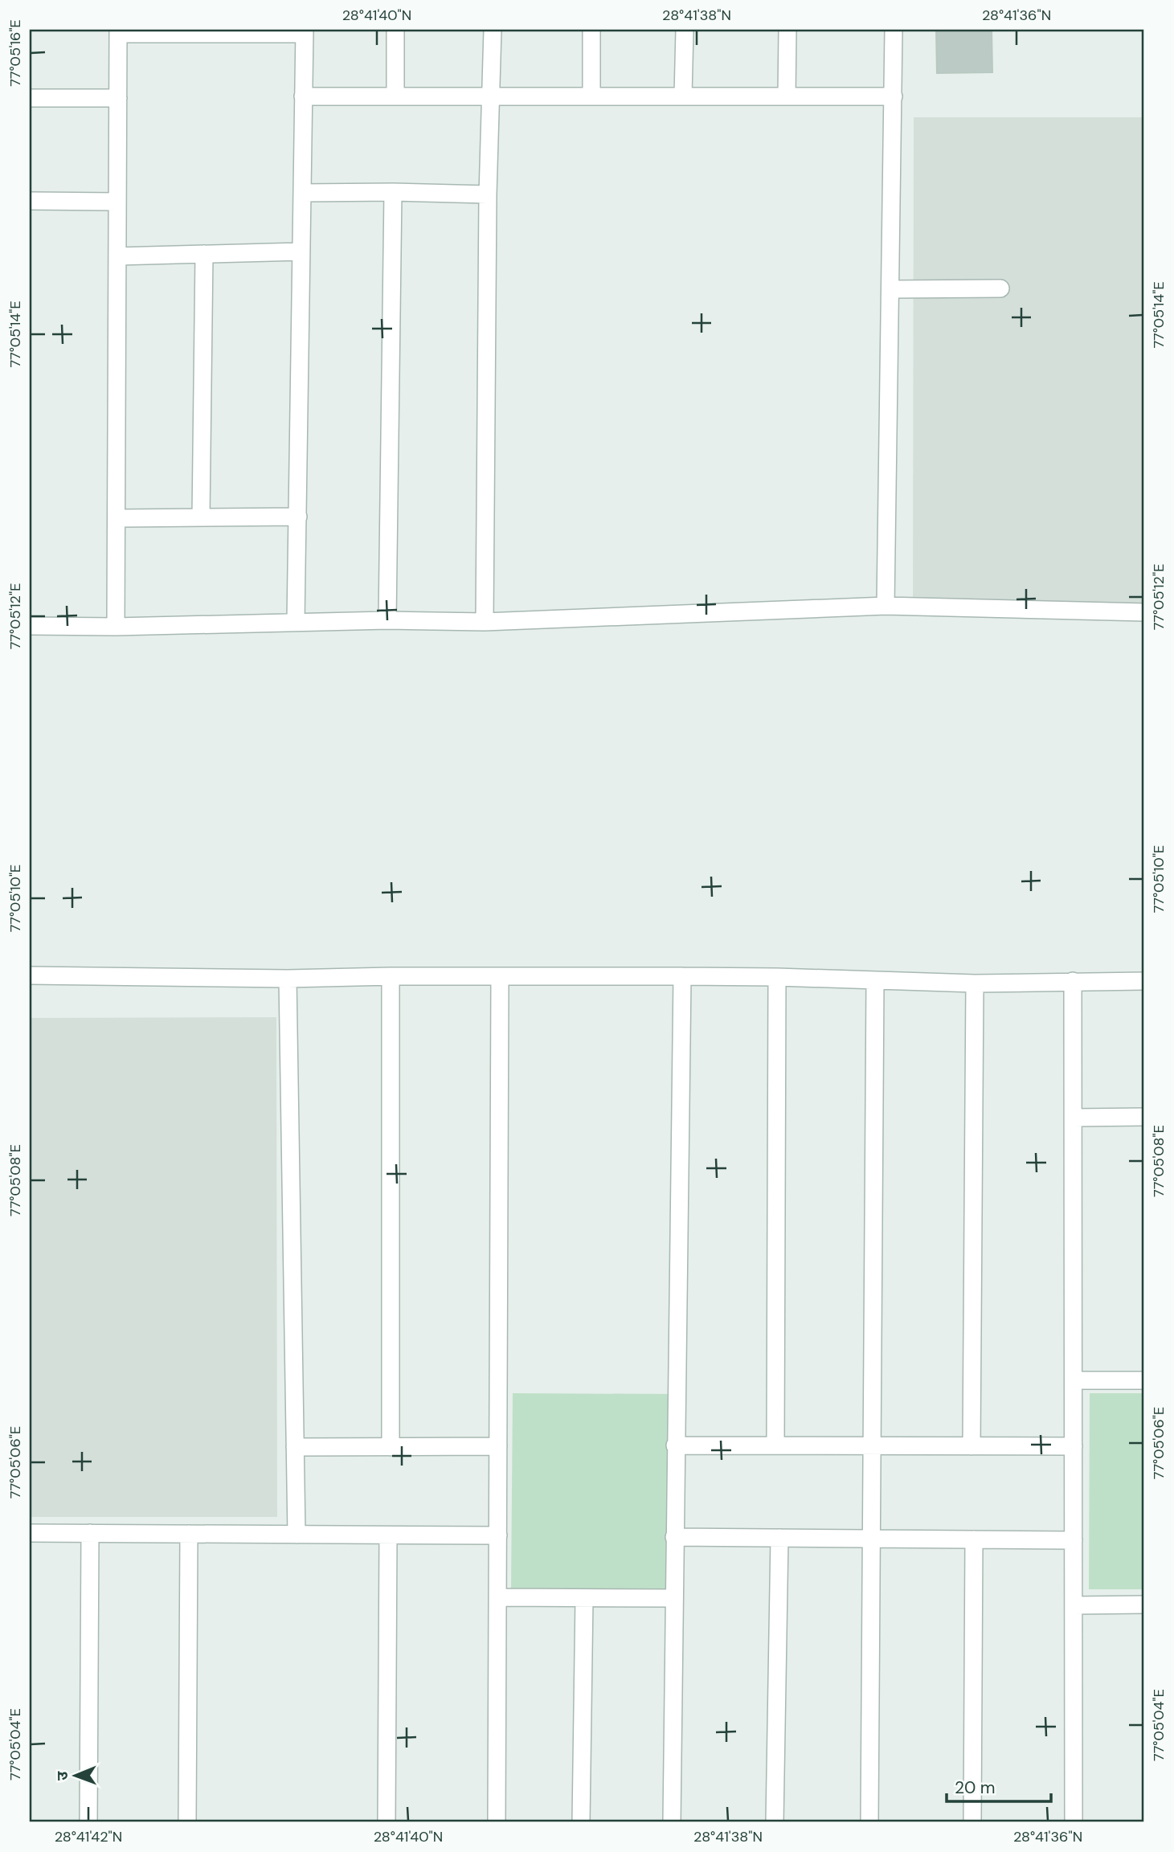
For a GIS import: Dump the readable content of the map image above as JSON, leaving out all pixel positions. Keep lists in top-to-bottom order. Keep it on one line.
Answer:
{"scale_bar":"20 m","north":"left","coordinates":["28°41'40\"N","28°41'38\"N","28°41'36\"N","77°05'16\"E","77°05'14\"E","77°05'12\"E","77°05'10\"E","77°05'08\"E","77°05'06\"E","77°05'04\"E","28°41'42\"N"]}
